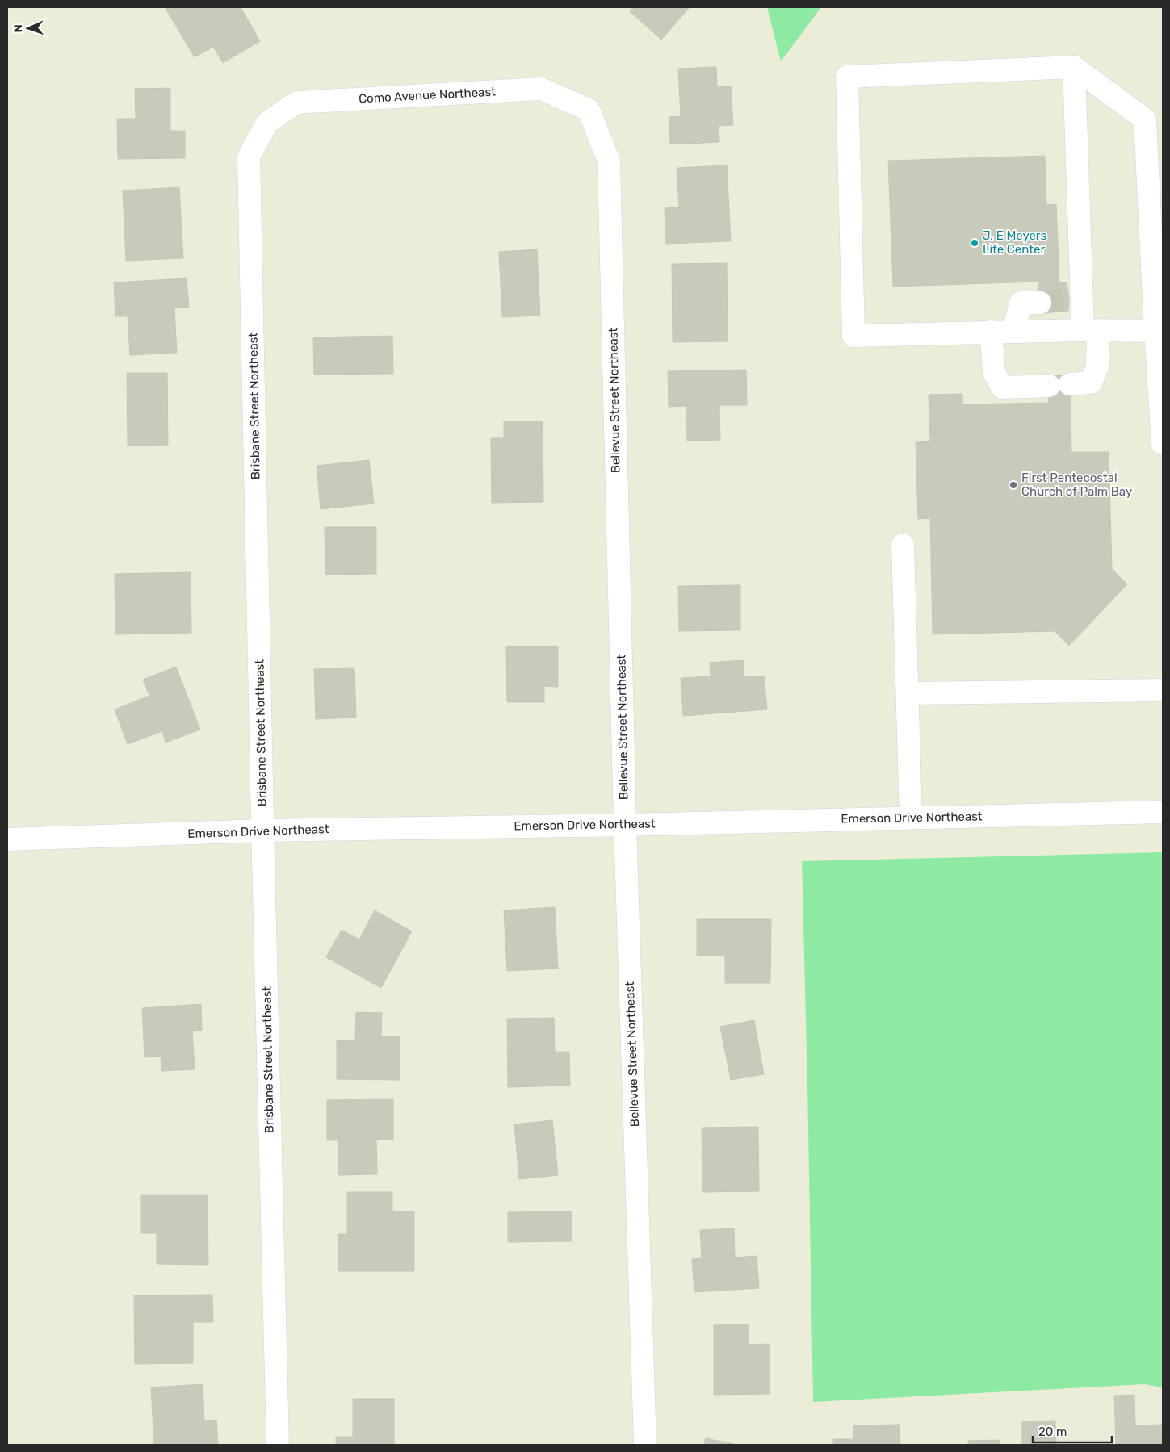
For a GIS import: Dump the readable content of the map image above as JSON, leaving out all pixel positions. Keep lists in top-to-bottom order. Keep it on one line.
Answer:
{"streets":{"street":["Como Avenue Northeast","Bellevue Street Northeast","Brisbane Street Northeast","Emerson Drive Northeast"]},"crossings":[["Como Avenue Northeast","Bellevue Street Northeast"],["Como Avenue Northeast","Brisbane Street Northeast"],["Bellevue Street Northeast","Emerson Drive Northeast"],["Brisbane Street Northeast","Emerson Drive Northeast"]],"places":["J. E Meyers Life Center","First Pentecostal Church of Palm Bay"],"scale_bar":"20 m","north":"left"}
